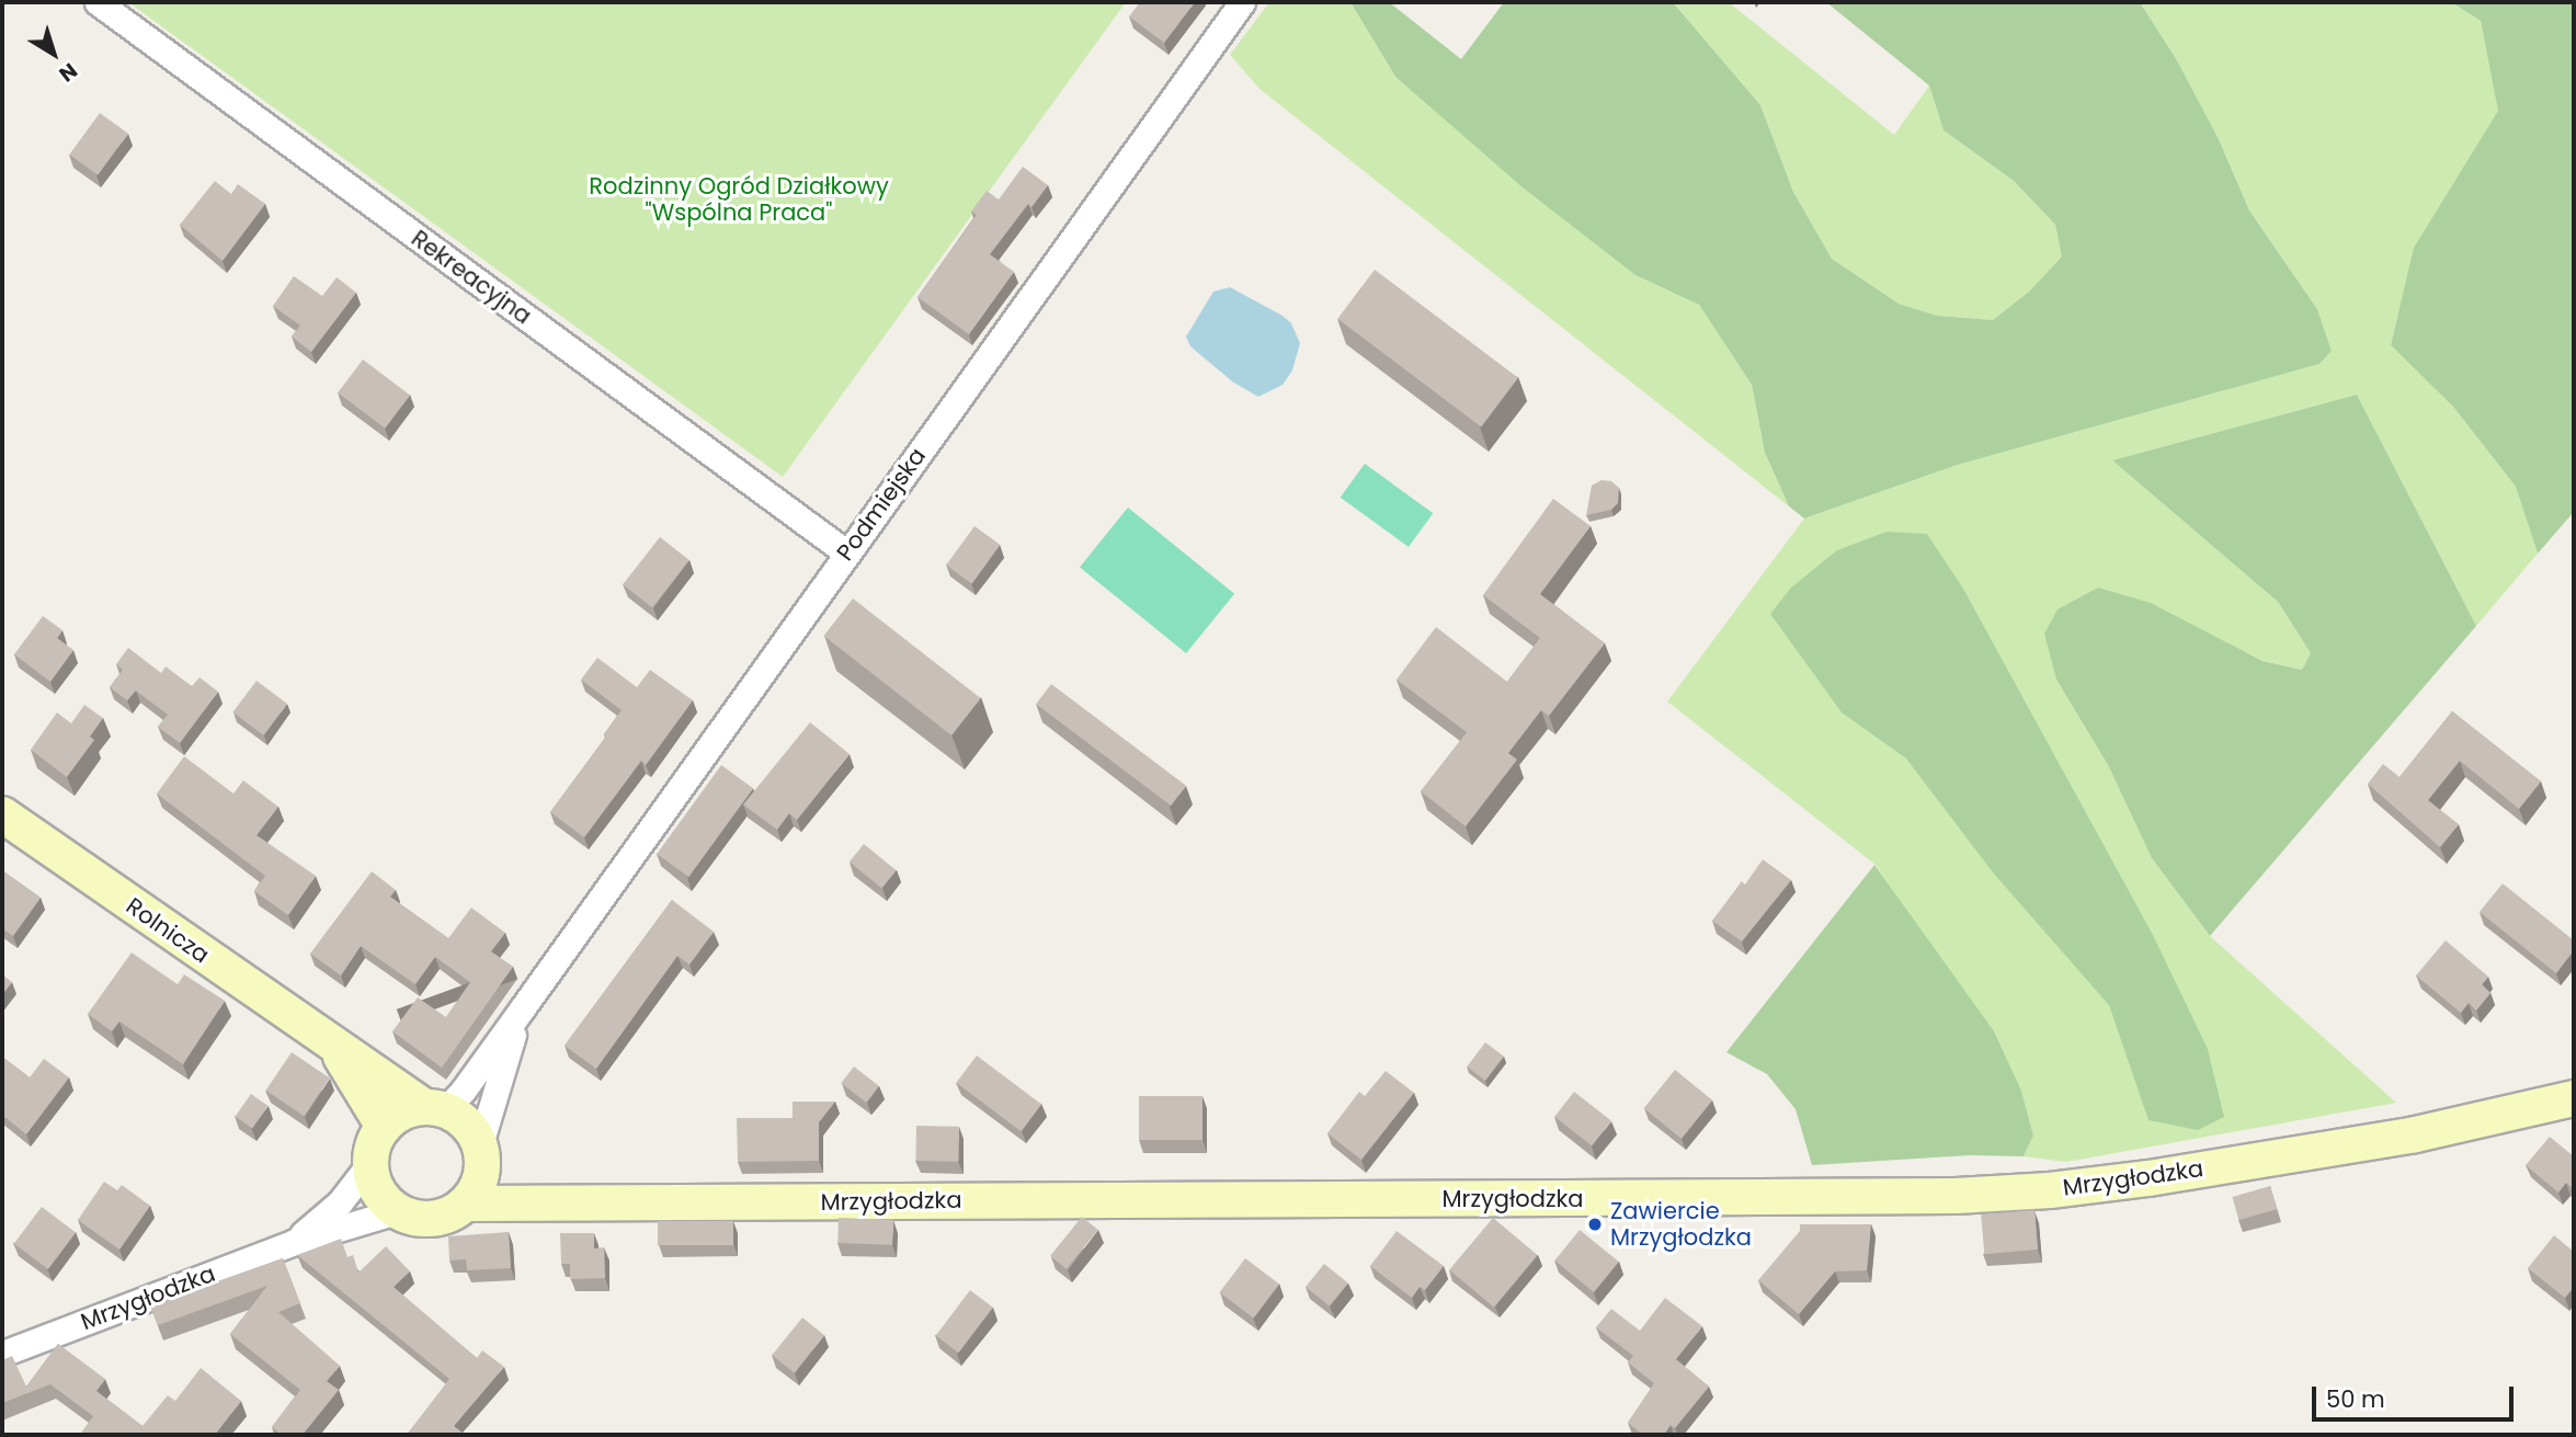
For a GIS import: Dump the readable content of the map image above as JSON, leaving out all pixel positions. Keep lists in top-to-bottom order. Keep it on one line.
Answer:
{"streets":{"street":["Rekreacyjna","Podmiejska","Rolnicza","Mrzygłodzka"]},"crossings":[["Rekreacyjna","Podmiejska"],["Podmiejska","Rolnicza"],["Podmiejska","Mrzygłodzka"],["Rolnicza","Mrzygłodzka"]],"parks":["Rodzinny Ogród Działkowy \"Wspólna Praca\""],"places":["Zawiercie Mrzygłodzka"],"scale_bar":"50 m","north":"bottom right"}
